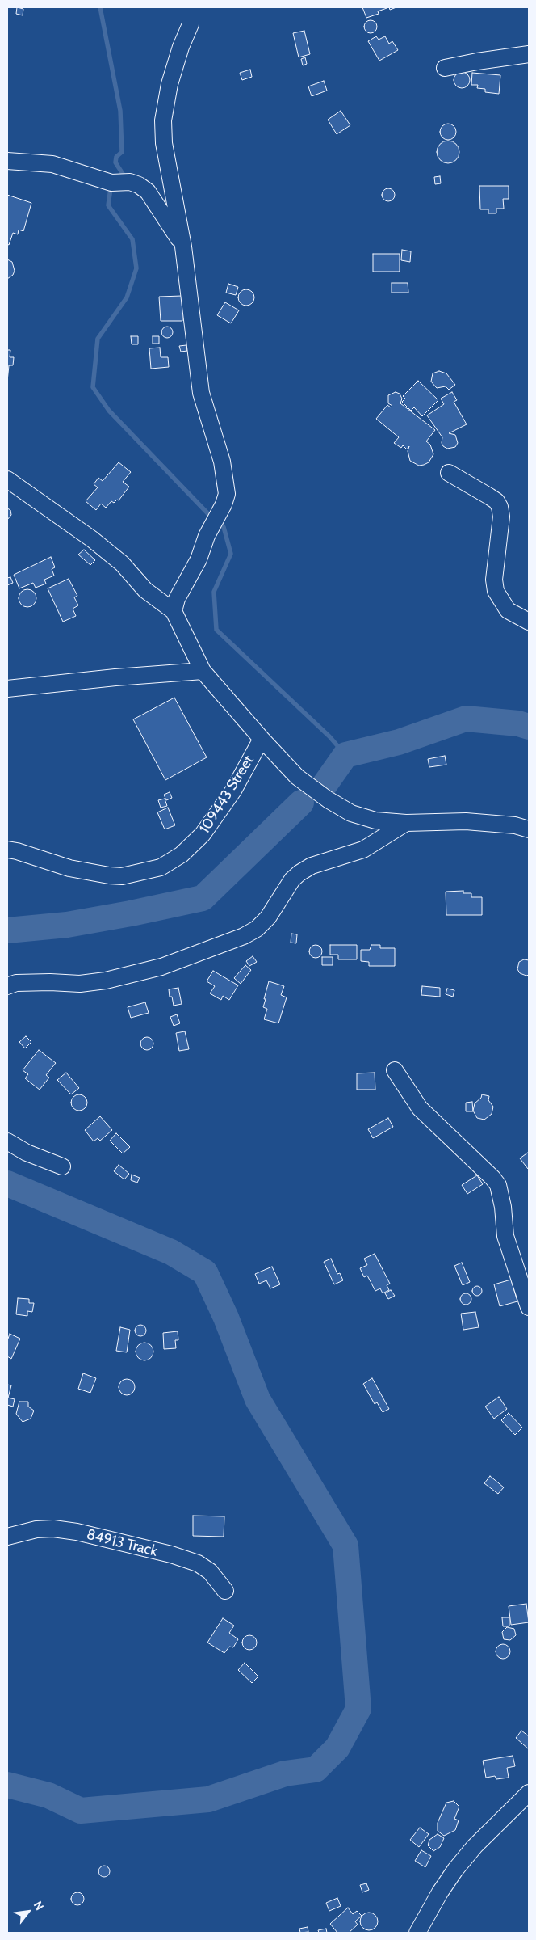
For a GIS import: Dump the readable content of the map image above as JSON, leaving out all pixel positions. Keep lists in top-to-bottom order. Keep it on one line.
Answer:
{"streets":{"street":["109443 Street","84913 Track"]},"north":"top right"}
